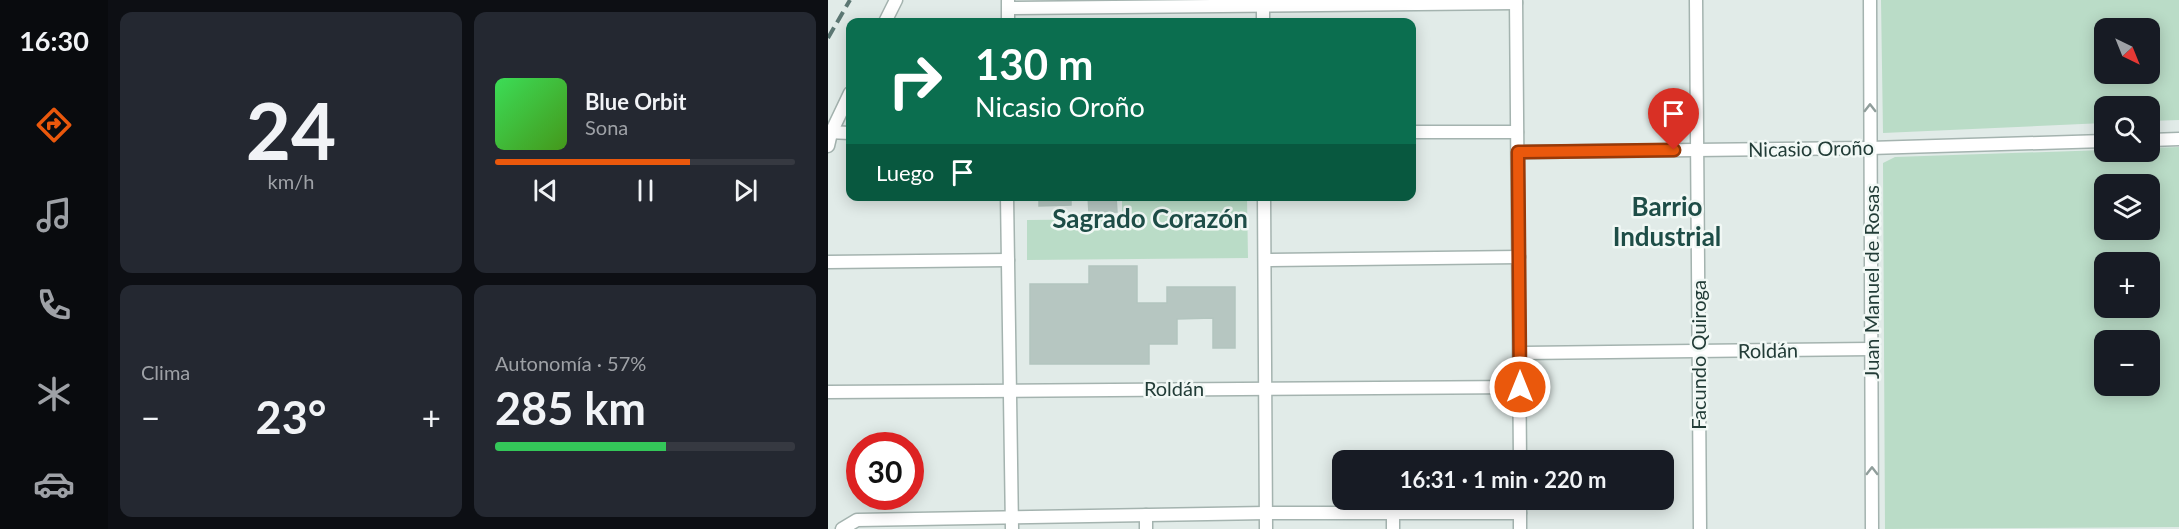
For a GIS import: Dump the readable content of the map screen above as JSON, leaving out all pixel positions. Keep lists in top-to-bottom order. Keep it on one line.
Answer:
{"streets":{"street":["Nicasio Oroño","Juan Manuel de Rosas","Roldán","Facundo Quiroga"]},"crossings":[["Nicasio Oroño","Juan Manuel de Rosas"],["Nicasio Oroño","Facundo Quiroga"],["Juan Manuel de Rosas","Roldán"],["Roldán","Facundo Quiroga"]],"one_way":["Juan Manuel de Rosas"],"districts":["Barrio Industrial","Sagrado Corazón"],"north":"bottom right","page":{"tabs":"16:30","tile":[["24","km/h"],"Clima",["Autonomía · 57%","285 km"]],"map_buttons":["+","−"],"turn":["130 m","Nicasio Oroño"],"song":["Blue Orbit","Sona"],"then":"Luego","heat":["−","23°","+"],"limit":"30","trip":"16:31 · 1 min · 220 m"}}
